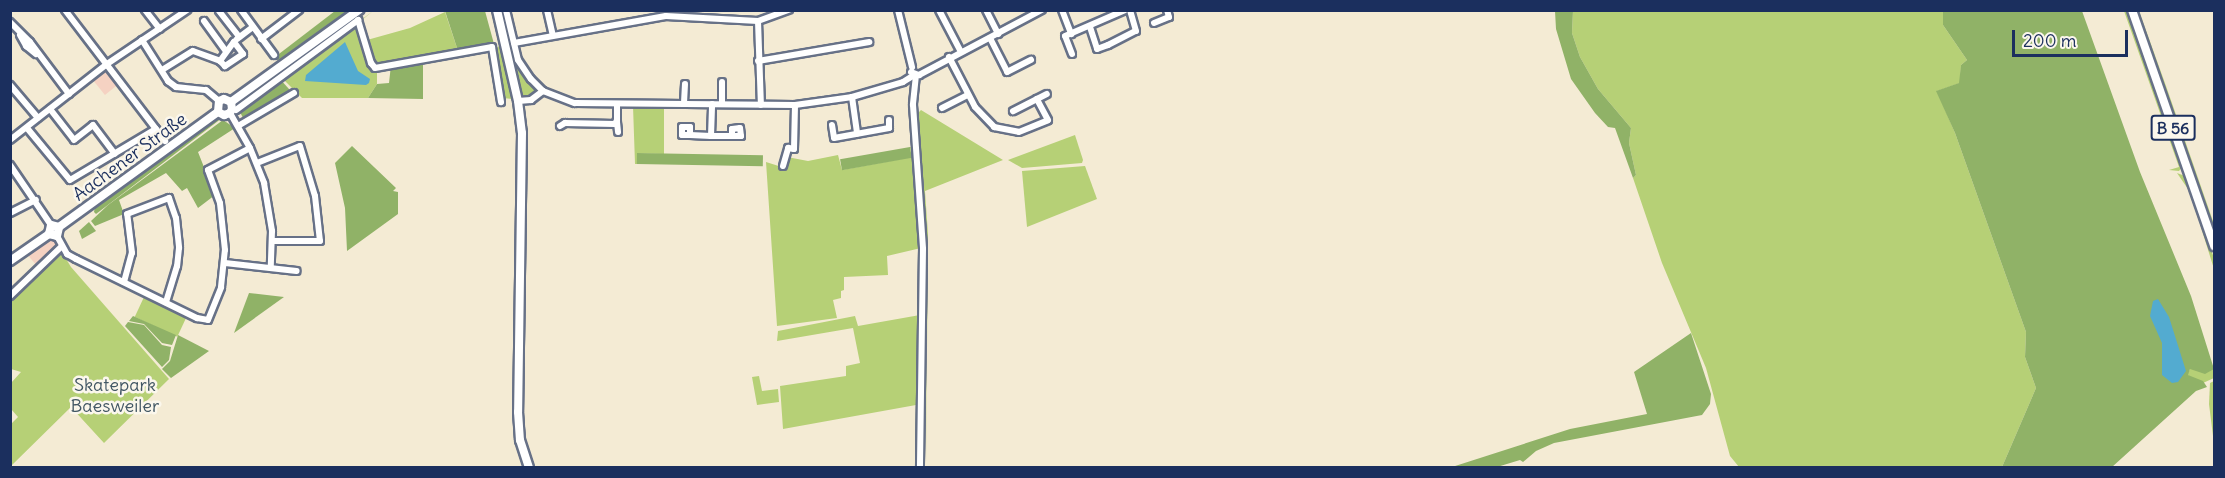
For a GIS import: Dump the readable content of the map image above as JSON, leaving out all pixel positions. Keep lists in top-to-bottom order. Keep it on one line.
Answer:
{"streets":{"main road":["B 56","Aachener Straße"]},"parks":["Skatepark Baesweiler"],"scale_bar":"200 m"}
